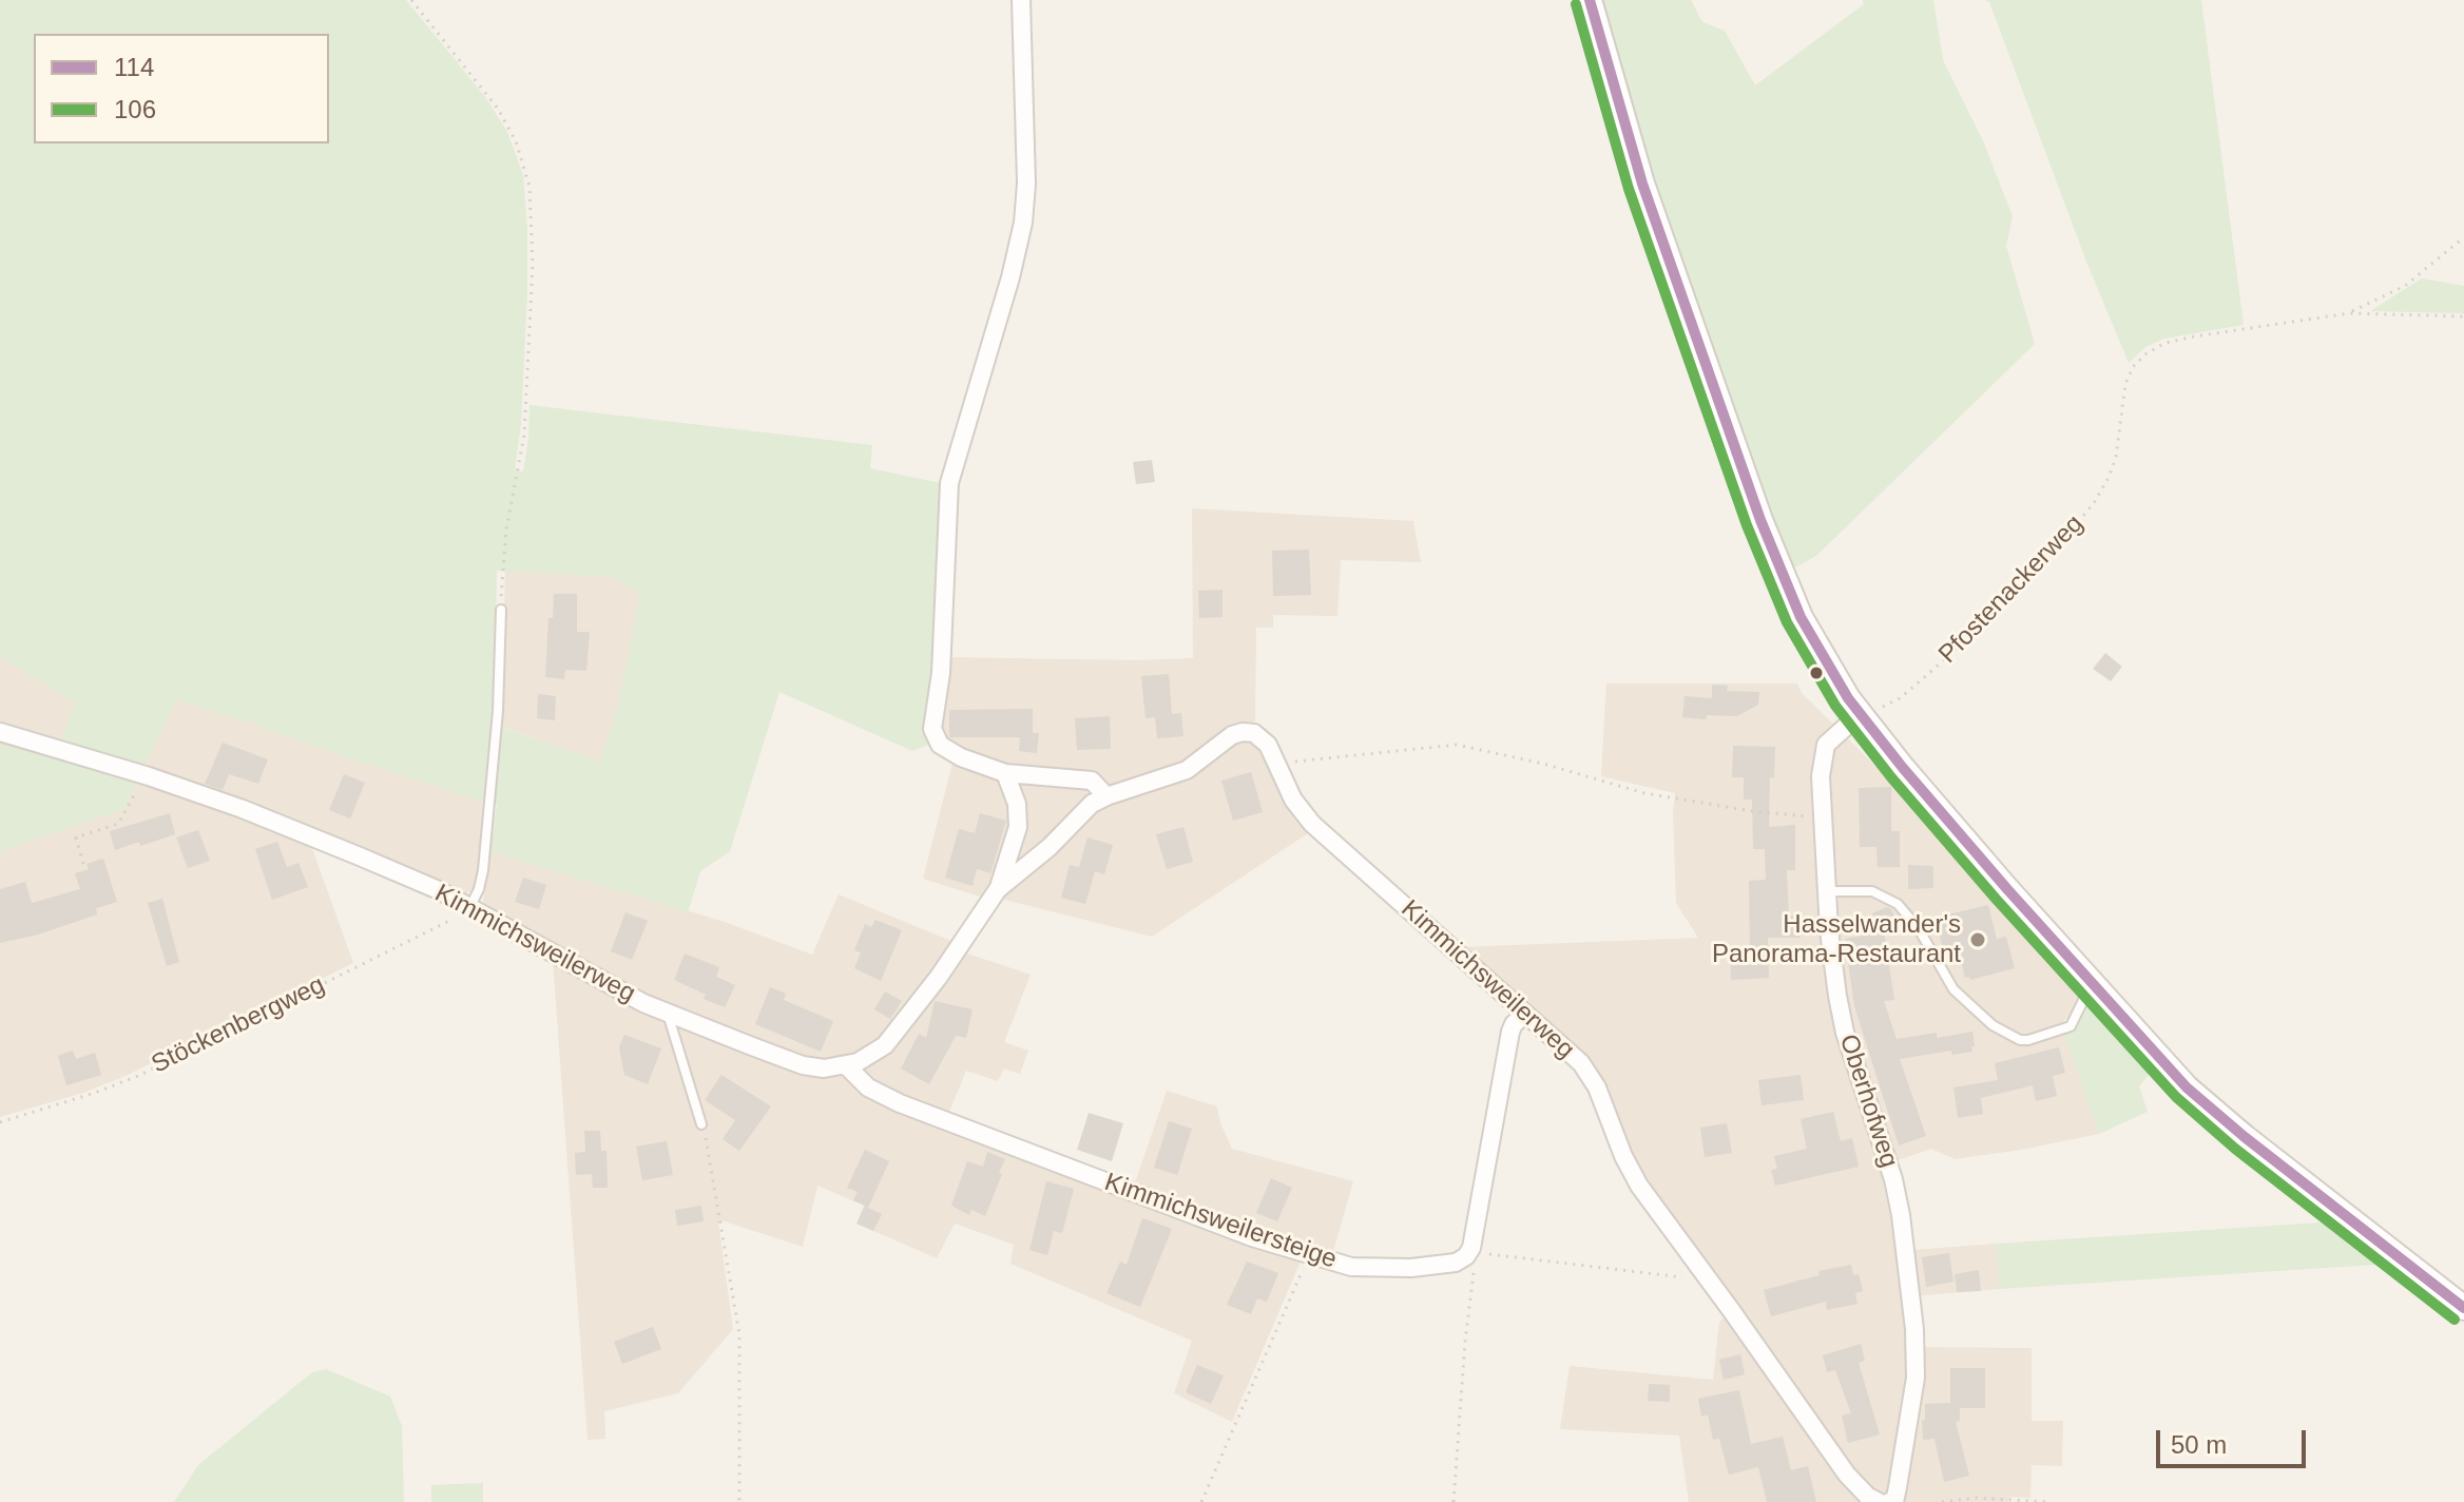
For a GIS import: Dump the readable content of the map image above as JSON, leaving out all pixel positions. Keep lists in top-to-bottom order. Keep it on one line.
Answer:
{"streets":{"street":["Kimmichsweilerweg","Oberhofweg","Kimmichsweilersteige"],"path":["Pfostenackerweg","Stöckenbergweg"]},"crossings":[["Pfostenackerweg","Oberhofweg"],["Kimmichsweilerweg","Stöckenbergweg"],["Kimmichsweilerweg","Kimmichsweilersteige"]],"places":["Hasselwander's Panorama-Restaurant"],"lines":["transit line 114","transit line 106"],"legend":["114","106"],"scale_bar":"50 m"}
